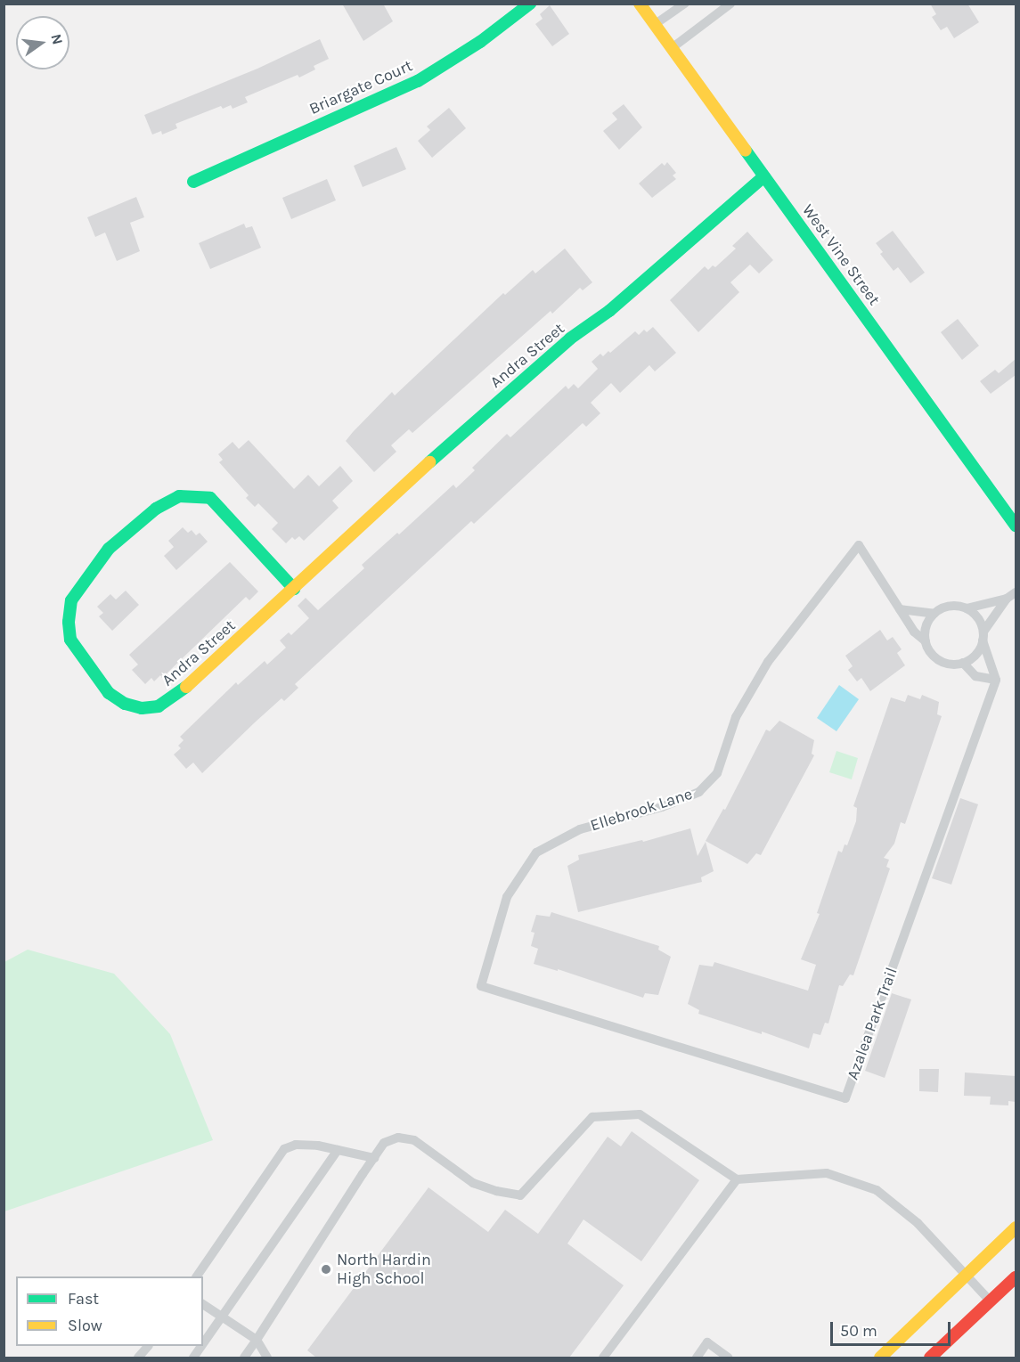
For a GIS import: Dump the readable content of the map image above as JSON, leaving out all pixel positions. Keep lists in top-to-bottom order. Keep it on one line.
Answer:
{"streets":{"street":["Briargate Court","West Vine Street","Andra Street"],"lane":["Ellebrook Lane","Azalea Park Trail"]},"crossings":[["West Vine Street","Andra Street"],["Ellebrook Lane","Azalea Park Trail"]],"places":["North Hardin High School"],"legend":["Fast","Slow"],"scale_bar":"50 m","north":"right"}
